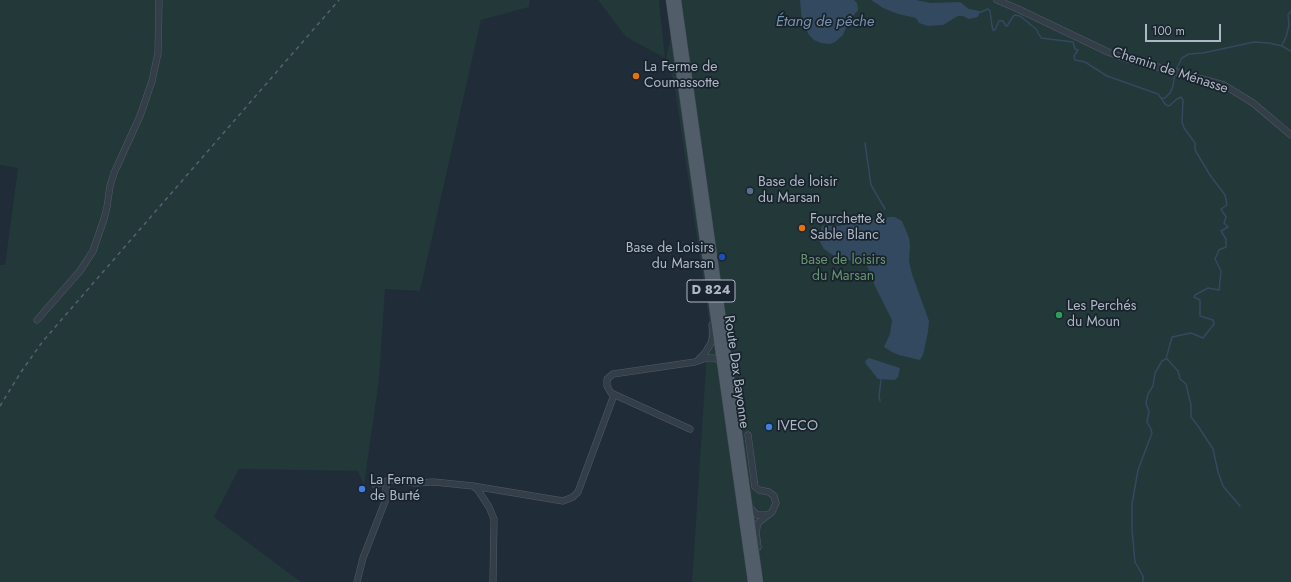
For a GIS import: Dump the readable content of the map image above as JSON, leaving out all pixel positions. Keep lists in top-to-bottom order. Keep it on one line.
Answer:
{"streets":{"main road":["D 824","Route Dax Bayonne"],"street":["Chemin de Ménasse"]},"water":["Étang de pêche"],"parks":["Base de loisirs du Marsan"],"places":["La Ferme de Coumassotte","Base de loisir du Marsan","Fourchette & Sable Blanc","Base de Loisirs du Marsan","Les Perchés du Moun","IVECO","La Ferme de Burté"],"scale_bar":"100 m"}
